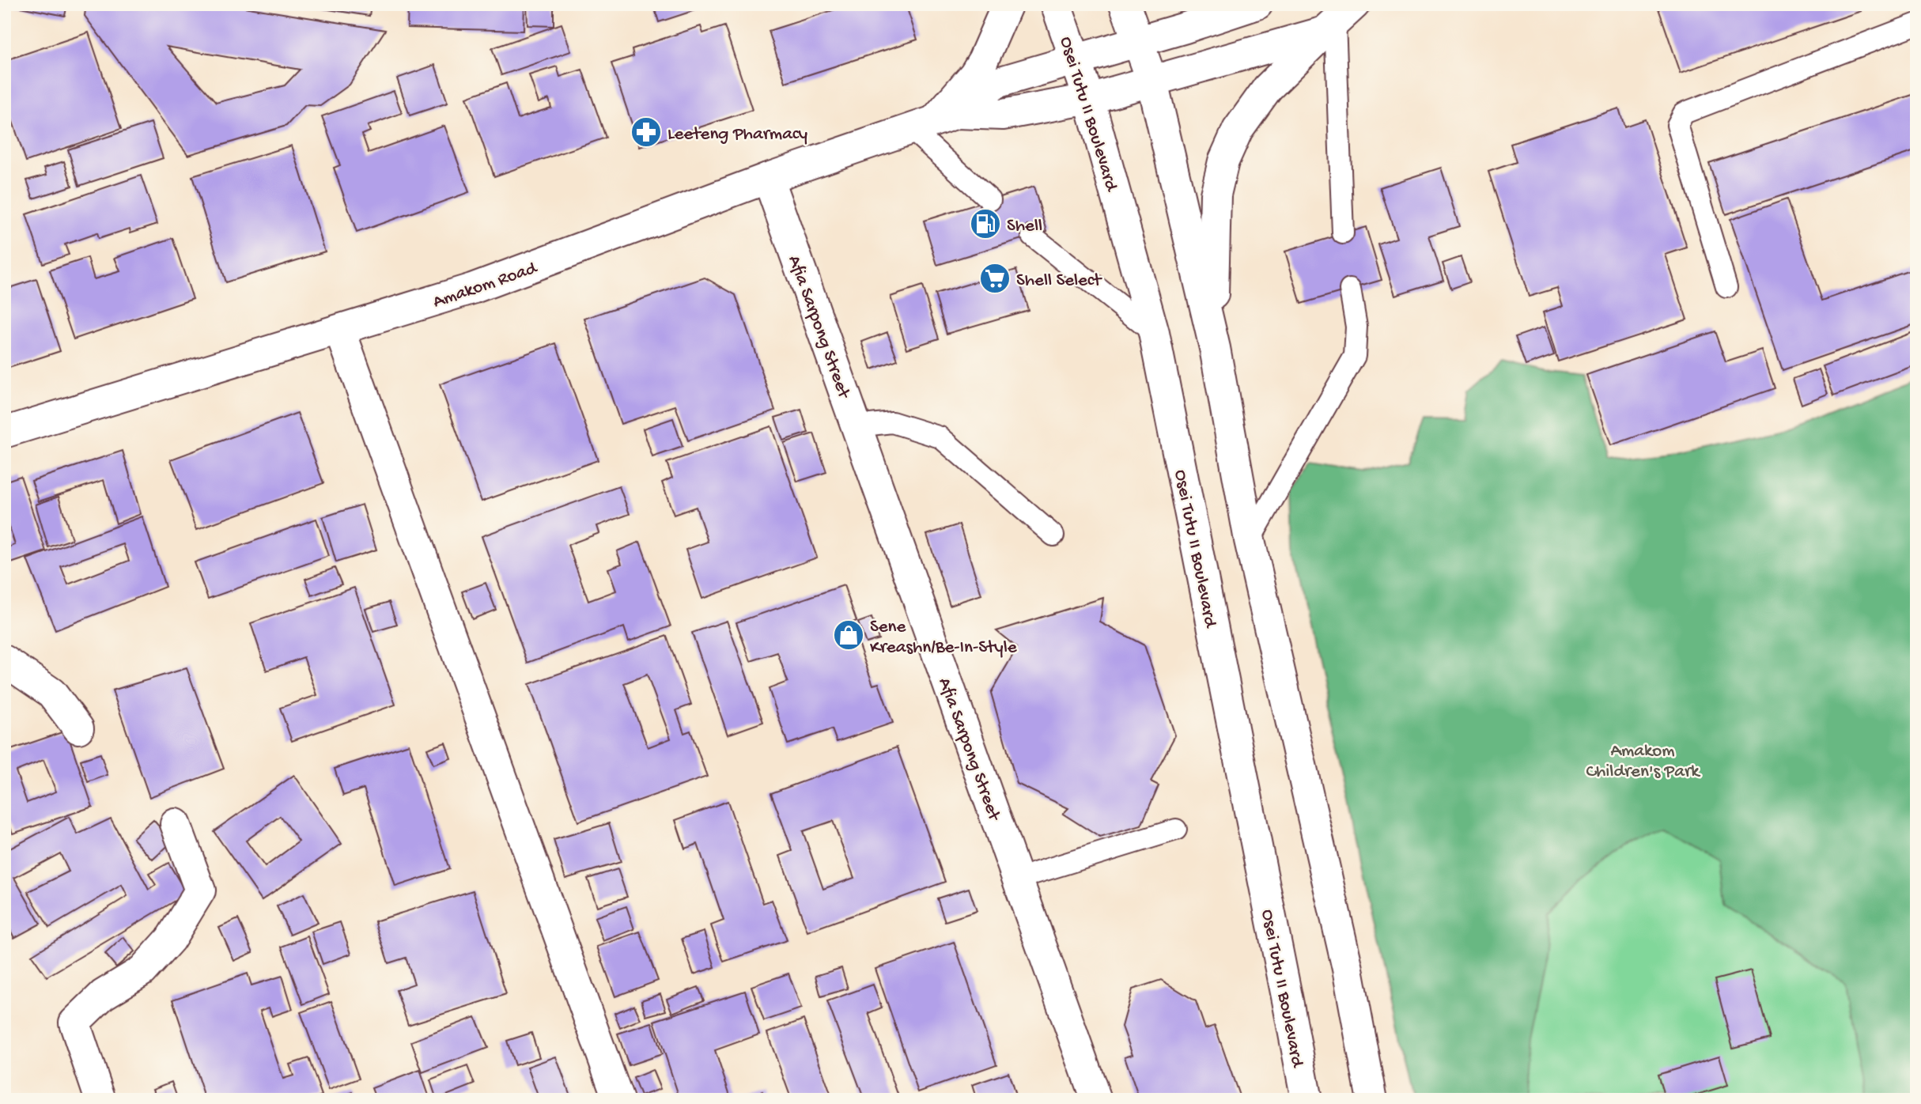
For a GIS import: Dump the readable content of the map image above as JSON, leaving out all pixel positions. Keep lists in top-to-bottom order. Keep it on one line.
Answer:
{"streets":{"street":["Osei Tutu II Boulevard","Amakom Road","Afia Sarpong Street"]},"crossings":[["Osei Tutu II Boulevard","Amakom Road"],["Amakom Road","Afia Sarpong Street"]],"parks":["Amakom Children's Park"],"places":{"pharmacy":["Leeteng Pharmacy"],"fuel station":["Shell"],"supermarket":["Shell Select"],"shop":["Sene Kreashn/Be-In-Style"]}}
